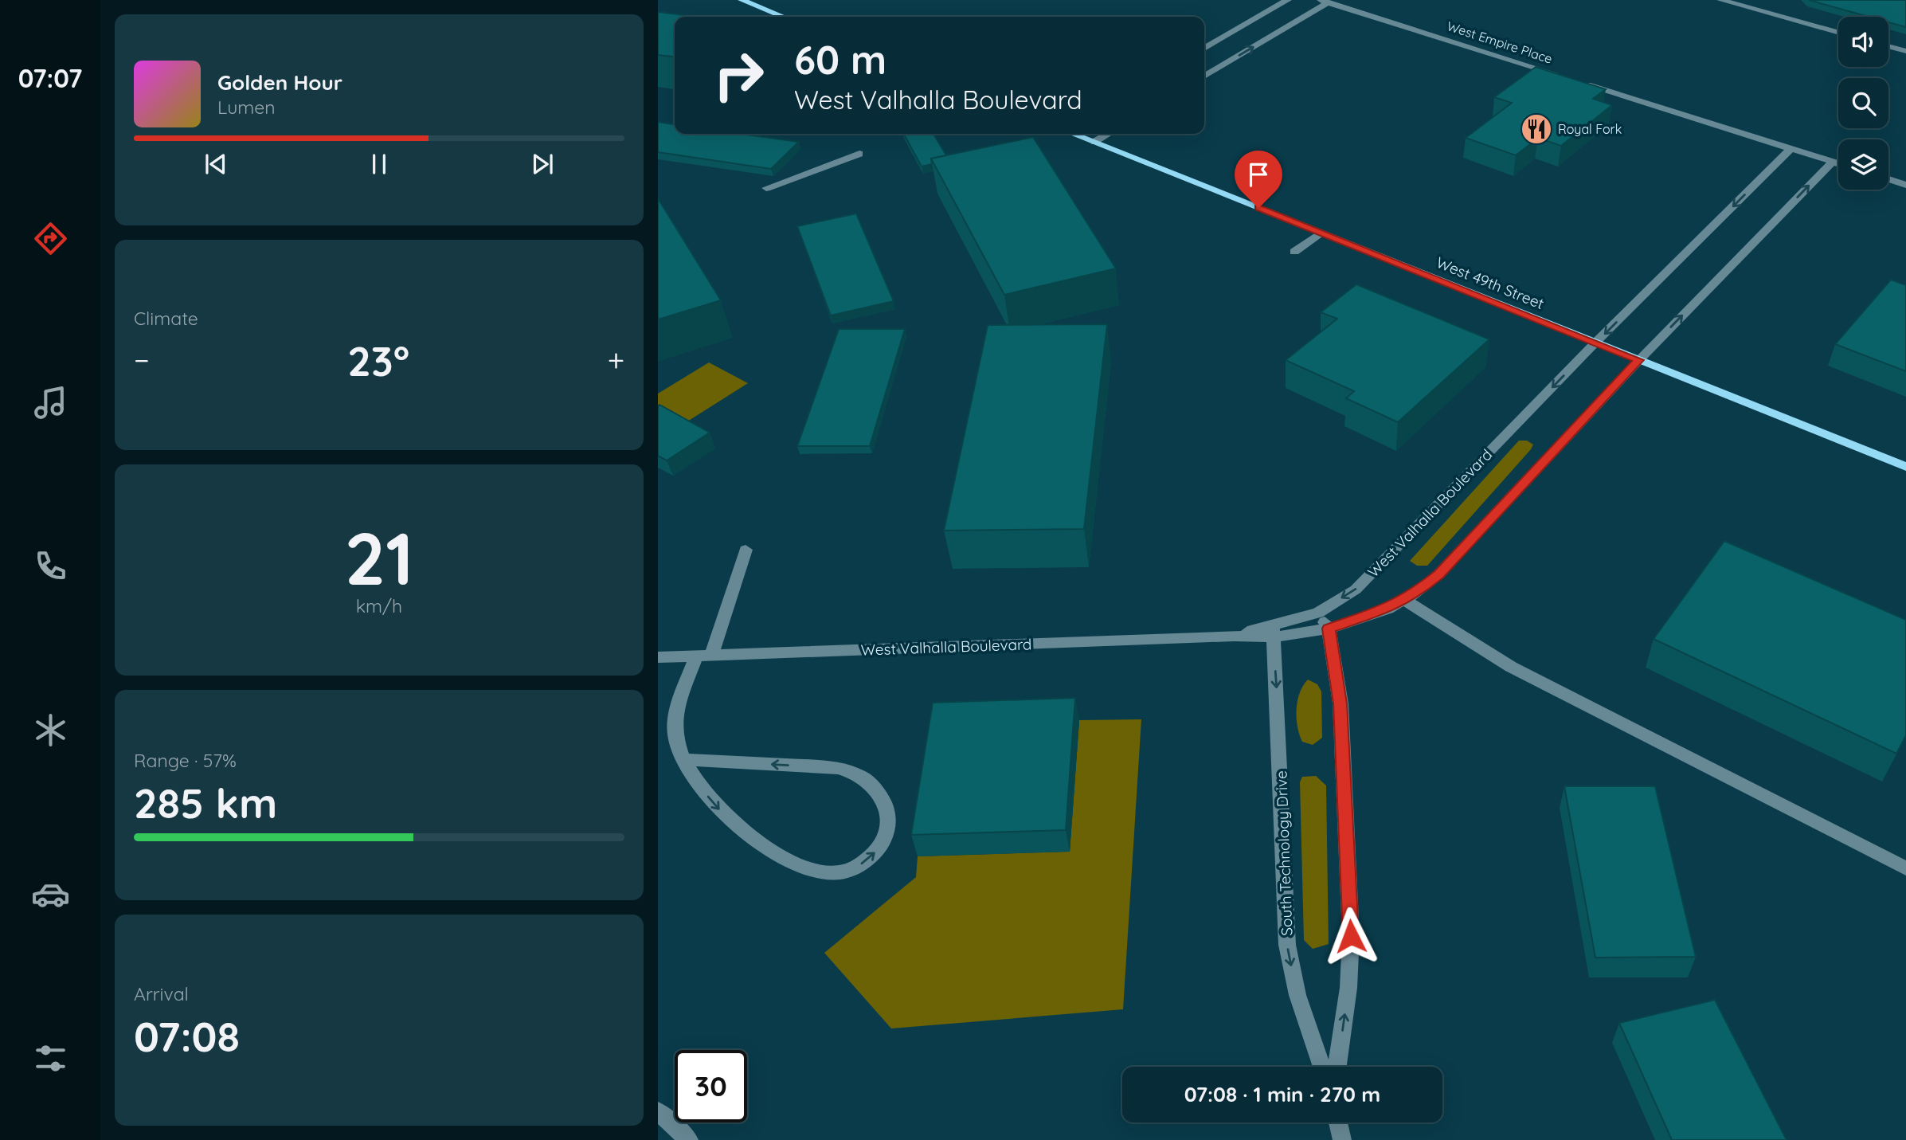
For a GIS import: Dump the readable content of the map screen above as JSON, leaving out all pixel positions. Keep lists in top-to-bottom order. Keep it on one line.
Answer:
{"streets":{"main road":["West 49th Street"],"street":["West Empire Place","West Valhalla Boulevard","South Technology Drive"]},"crossings":[["West 49th Street","West Valhalla Boulevard"],["West Valhalla Boulevard","South Technology Drive"]],"places":{"restaurant":["Royal Fork"]},"page":{"tabs":"07:07","turn":["60 m","West Valhalla Boulevard"],"song":["Golden Hour","Lumen"],"tile":["Climate",["21","km/h"],["Range · 57%","285 km"],["Arrival","07:08"]],"heat":["−","23°","+"],"limit":"30","trip":"07:08 · 1 min · 270 m"}}
